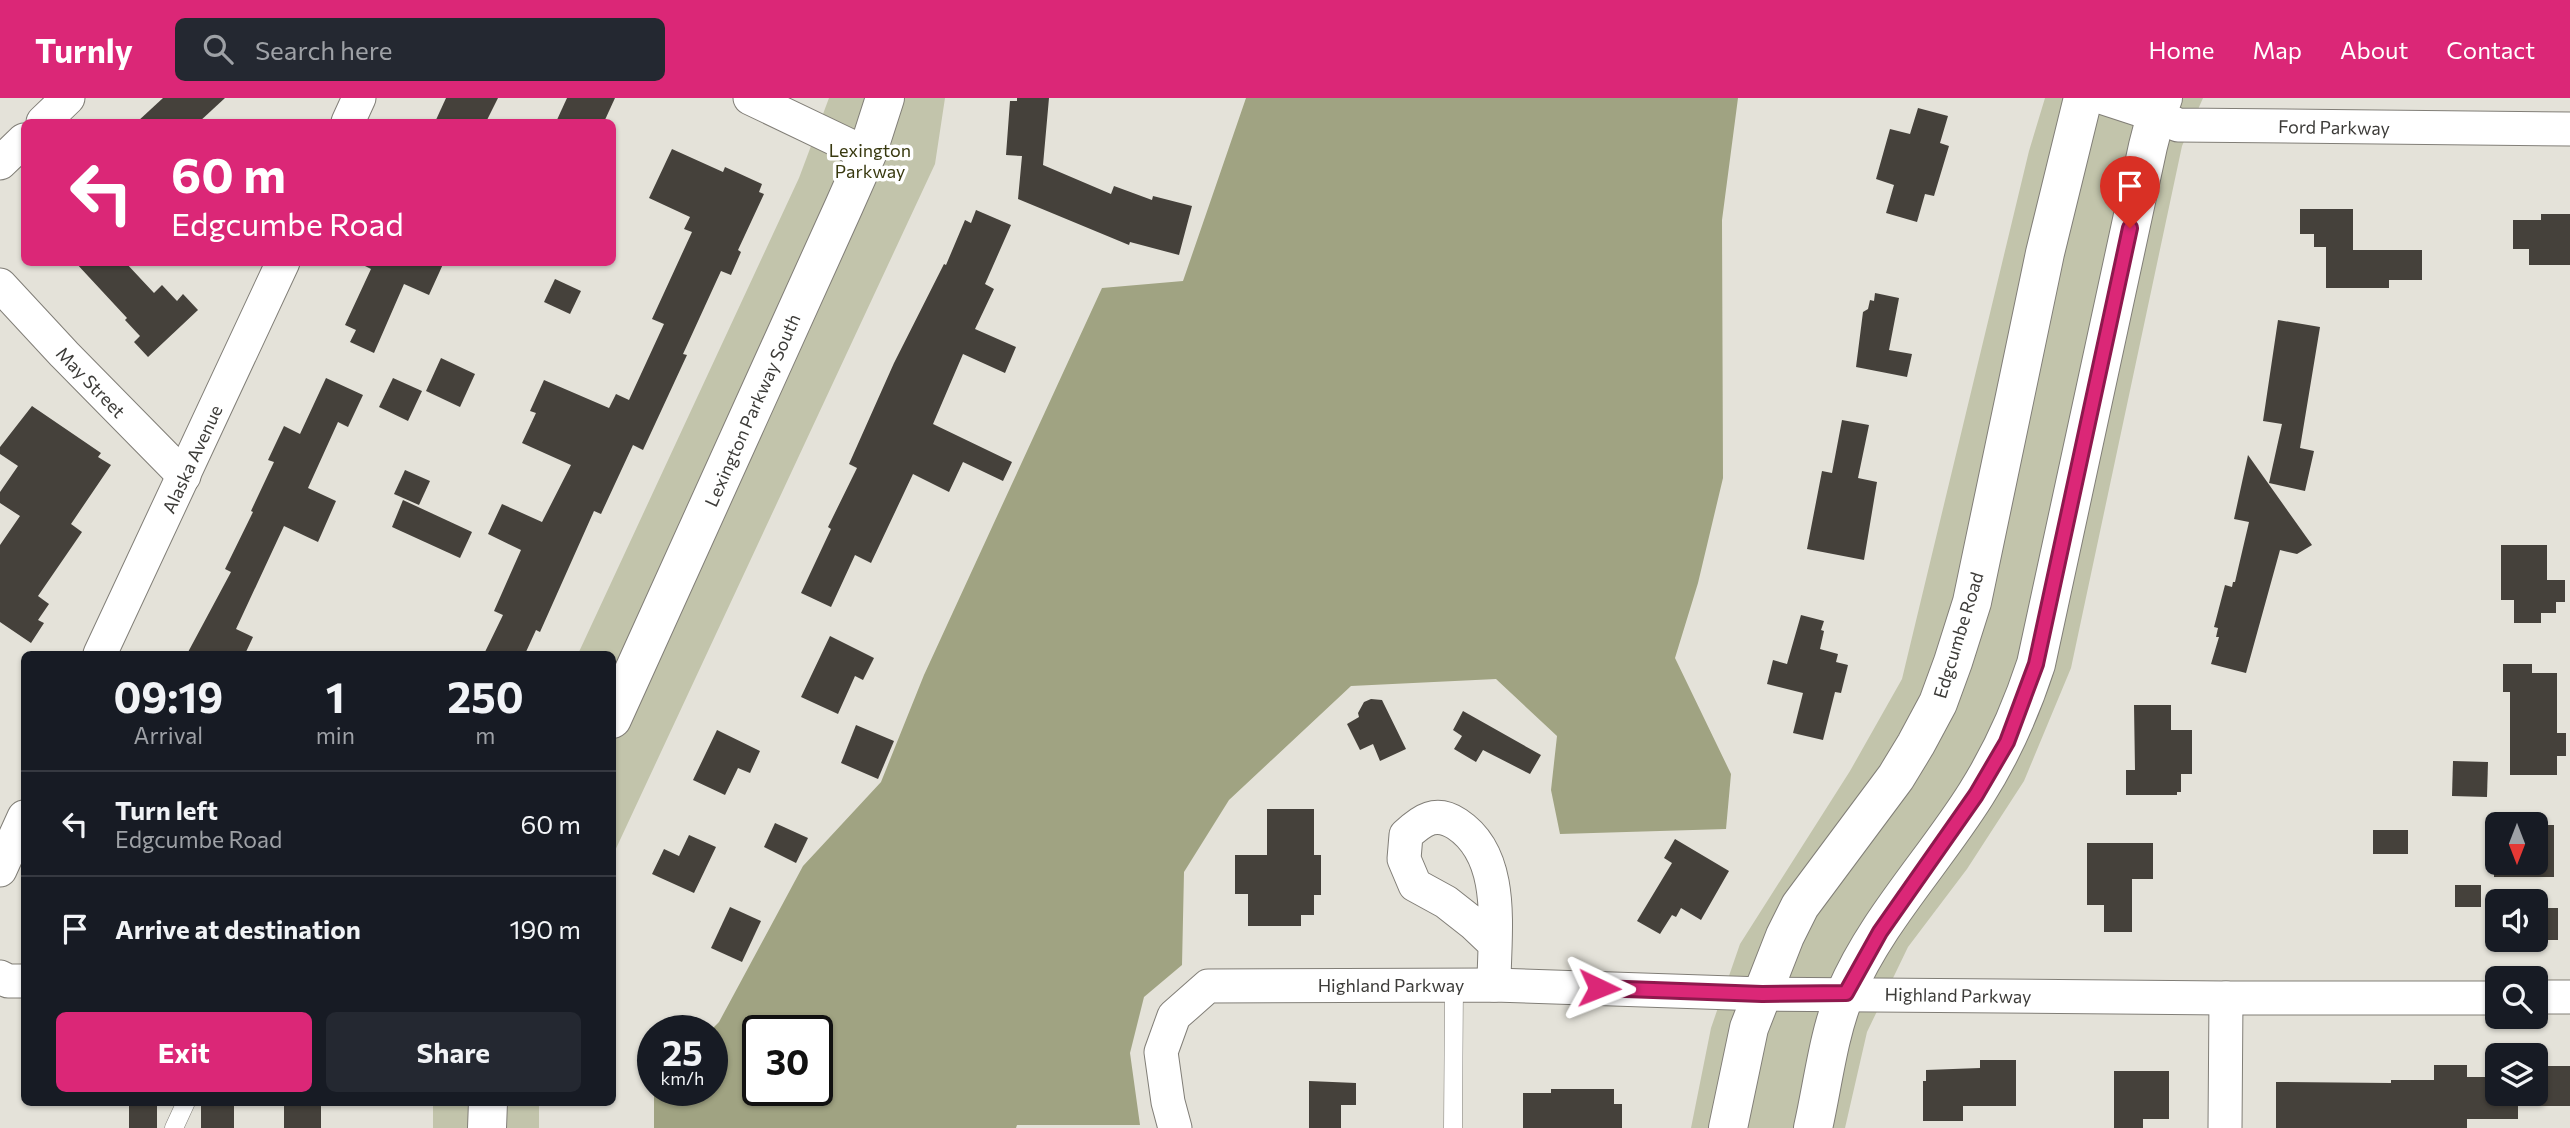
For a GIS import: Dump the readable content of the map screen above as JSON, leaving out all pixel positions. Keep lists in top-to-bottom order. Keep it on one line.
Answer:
{"streets":{"street":["Ford Parkway","May Street","Lexington Parkway South","Alaska Avenue","Edgcumbe Road","Highland Parkway"]},"crossings":[["May Street","Alaska Avenue"],["Edgcumbe Road","Highland Parkway"]],"parks":["Lexington Parkway"],"north":"bottom","page":{"header":"Turnly","search":"Search here","nav":["Home","Map","About","Contact"],"turn":["60 m","Edgcumbe Road"],"eta":["09:19","Arrival","1","min","250","m"],"list":[{"name":"Turn left","note":"Edgcumbe Road","value":"60 m"},{"name":"Arrive at destination","value":"190 m"}],"buttons":["Exit","Share"],"speed":"25 km/h","limit":"30"}}
